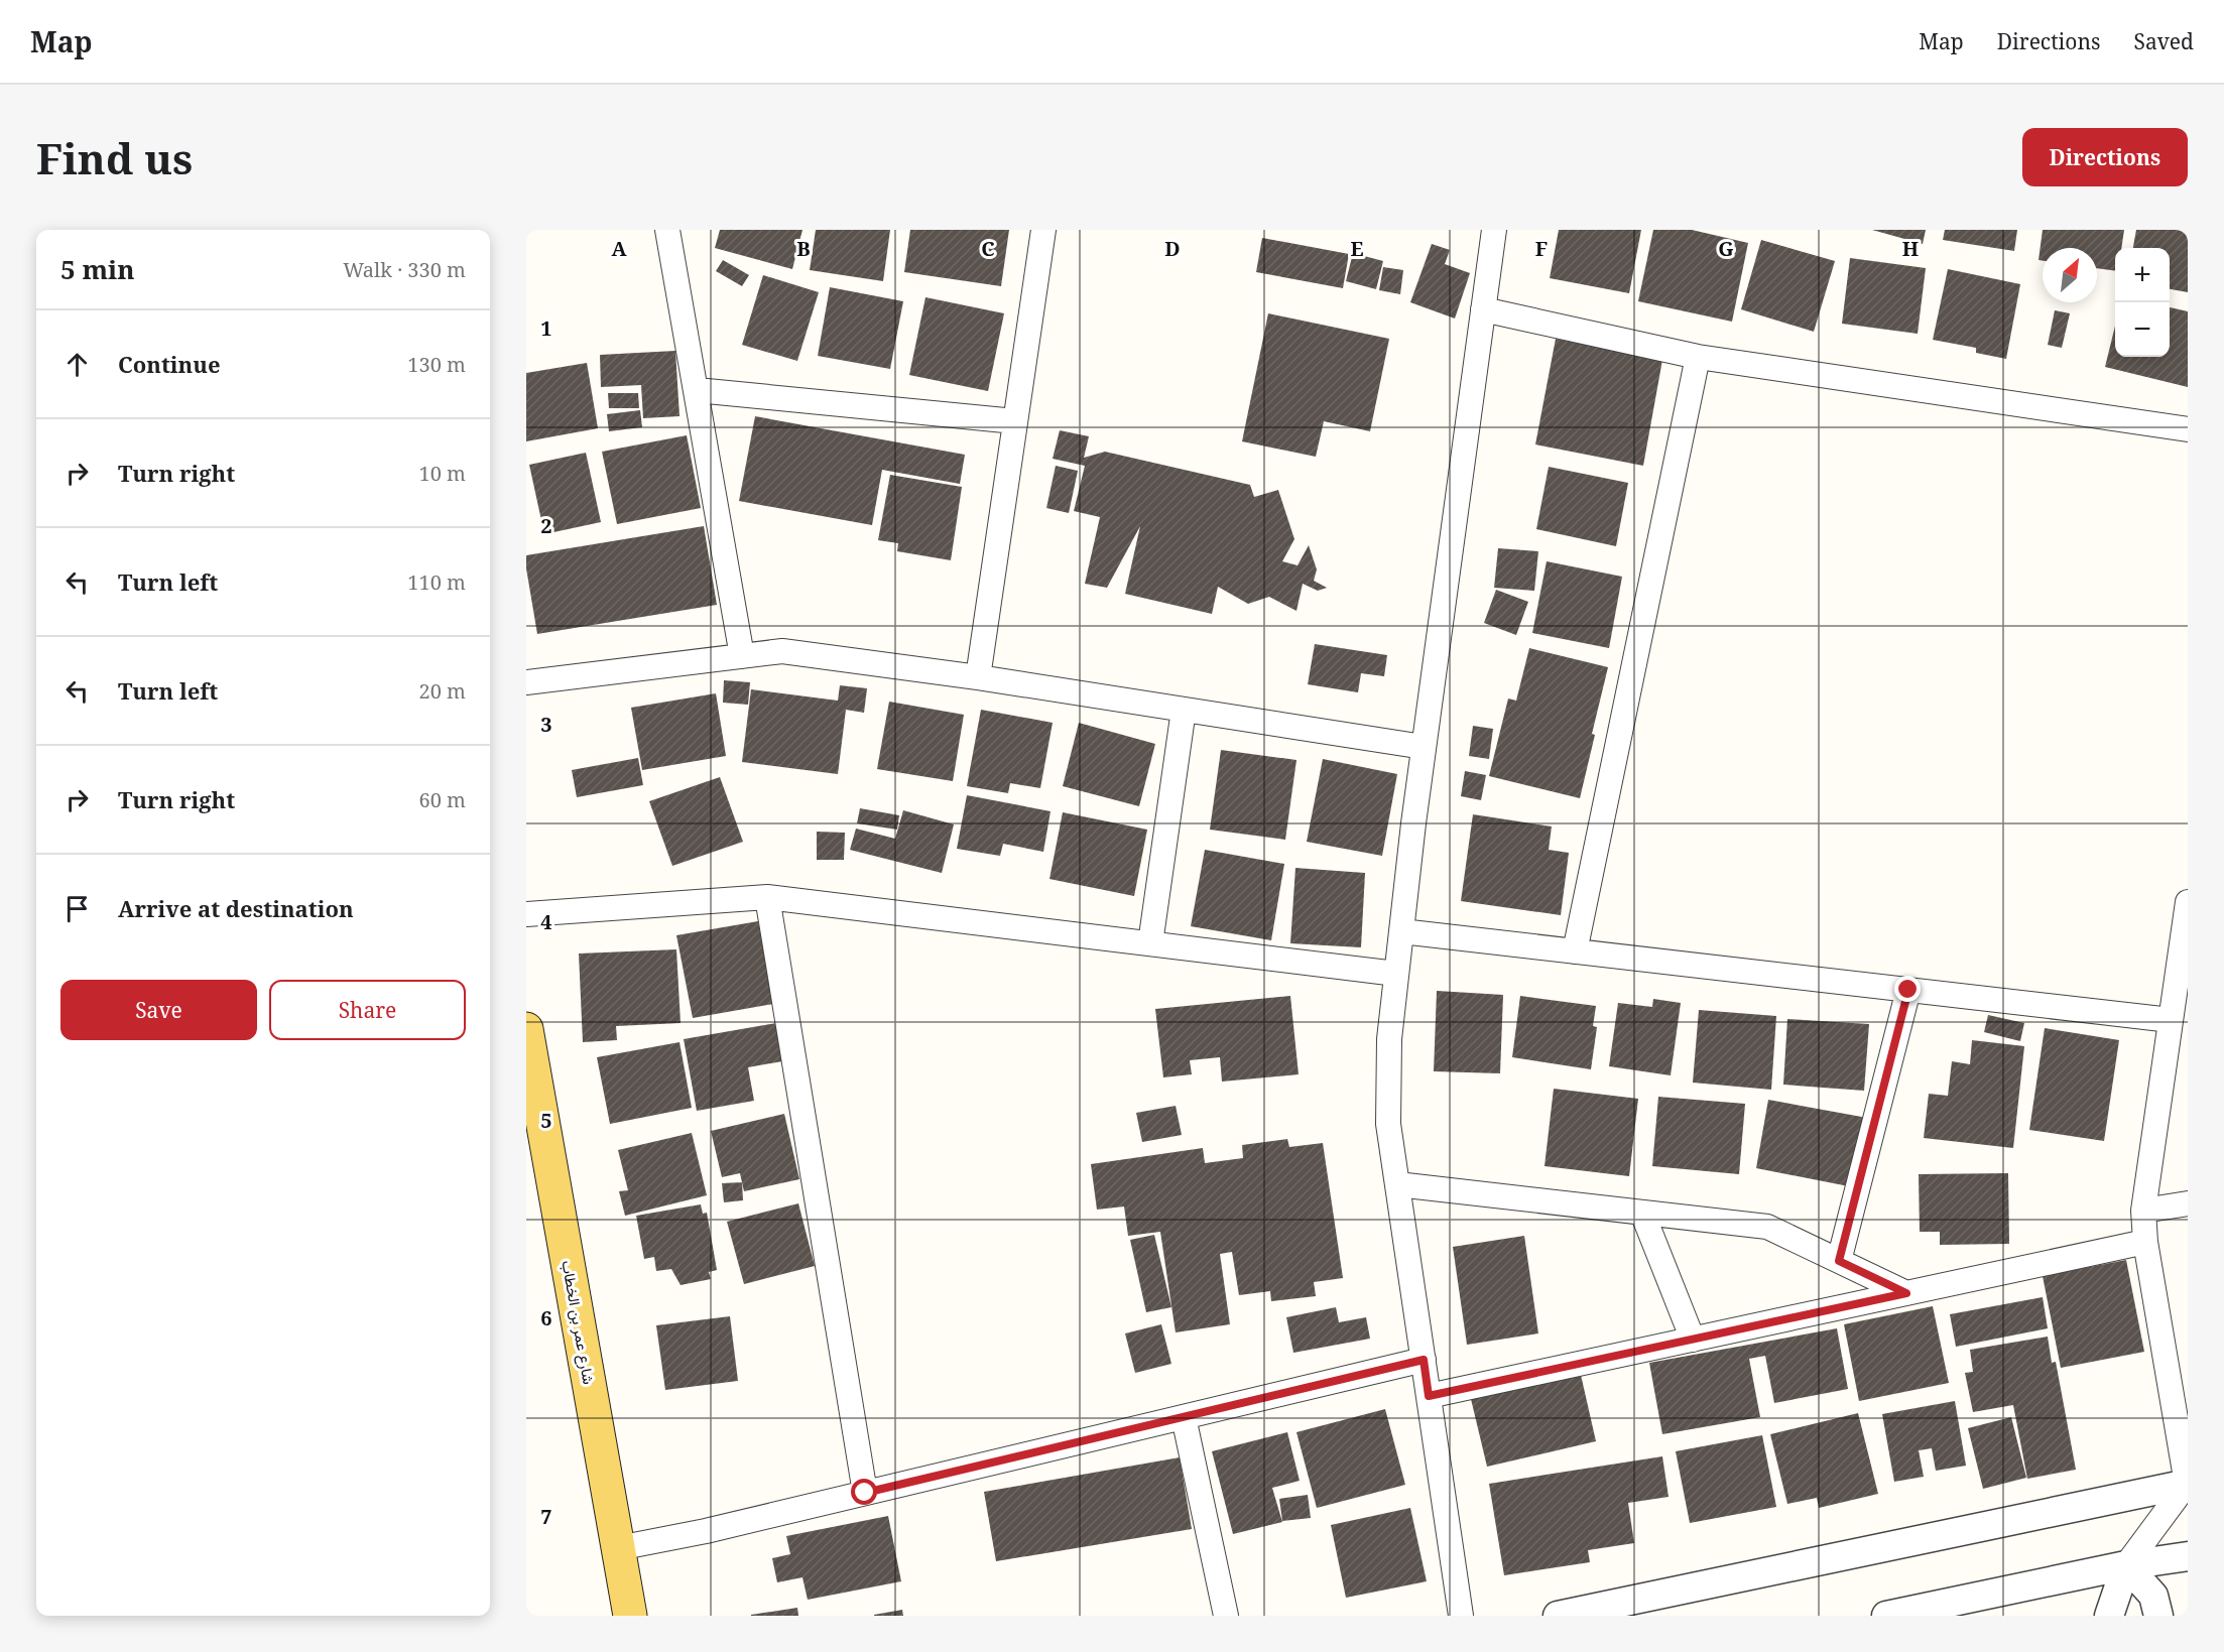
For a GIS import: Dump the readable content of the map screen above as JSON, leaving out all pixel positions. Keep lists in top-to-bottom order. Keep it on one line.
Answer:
{"streets":{"main road":["شارع عمر بن الخطاب"]},"north":"top right","page":{"header":"Map","nav":["Map","Directions","Saved"],"buttons":["Directions",["Save","Share"]],"title":"Find us","heading":["5 min","Walk · 330 m"],"map_buttons":["+","−"],"list":[["Continue","130 m"],["Turn right","10 m"],["Turn left","110 m"],["Turn left","20 m"],["Turn right","60 m"],"Arrive at destination"]},"grid":{"columns":["A","B","C","D","E","F","G","H"],"rows":["1","2","3","4","5","6","7"]}}
